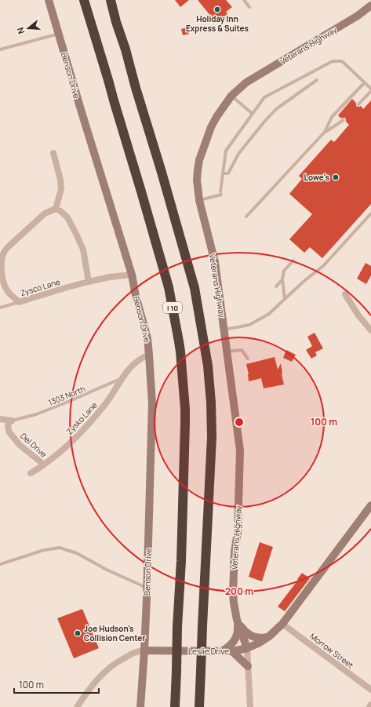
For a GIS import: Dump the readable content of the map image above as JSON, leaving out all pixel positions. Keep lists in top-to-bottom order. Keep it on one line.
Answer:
{"streets":{"highway":["I 10"],"street":["Veterans Highway","Benson Drive","Zysco Lane","Zysko Lane","Del Drive","Morrow Street","Leslie Drive"],"lane":["1303 North"]},"crossings":[["Veterans Highway","Leslie Drive"],["Benson Drive","Zysco Lane"],["Benson Drive","Zysko Lane"],["Benson Drive","Leslie Drive"],["1303 North","Zysko Lane"],["1303 North","Del Drive"],["Zysko Lane","Del Drive"],["Morrow Street","Leslie Drive"]],"places":["Holiday Inn Express & Suites","Lowe's","Joe Hudson's Collision Center"],"scale_bar":"100 m","north":"left","rings":["100 m","200 m"]}
